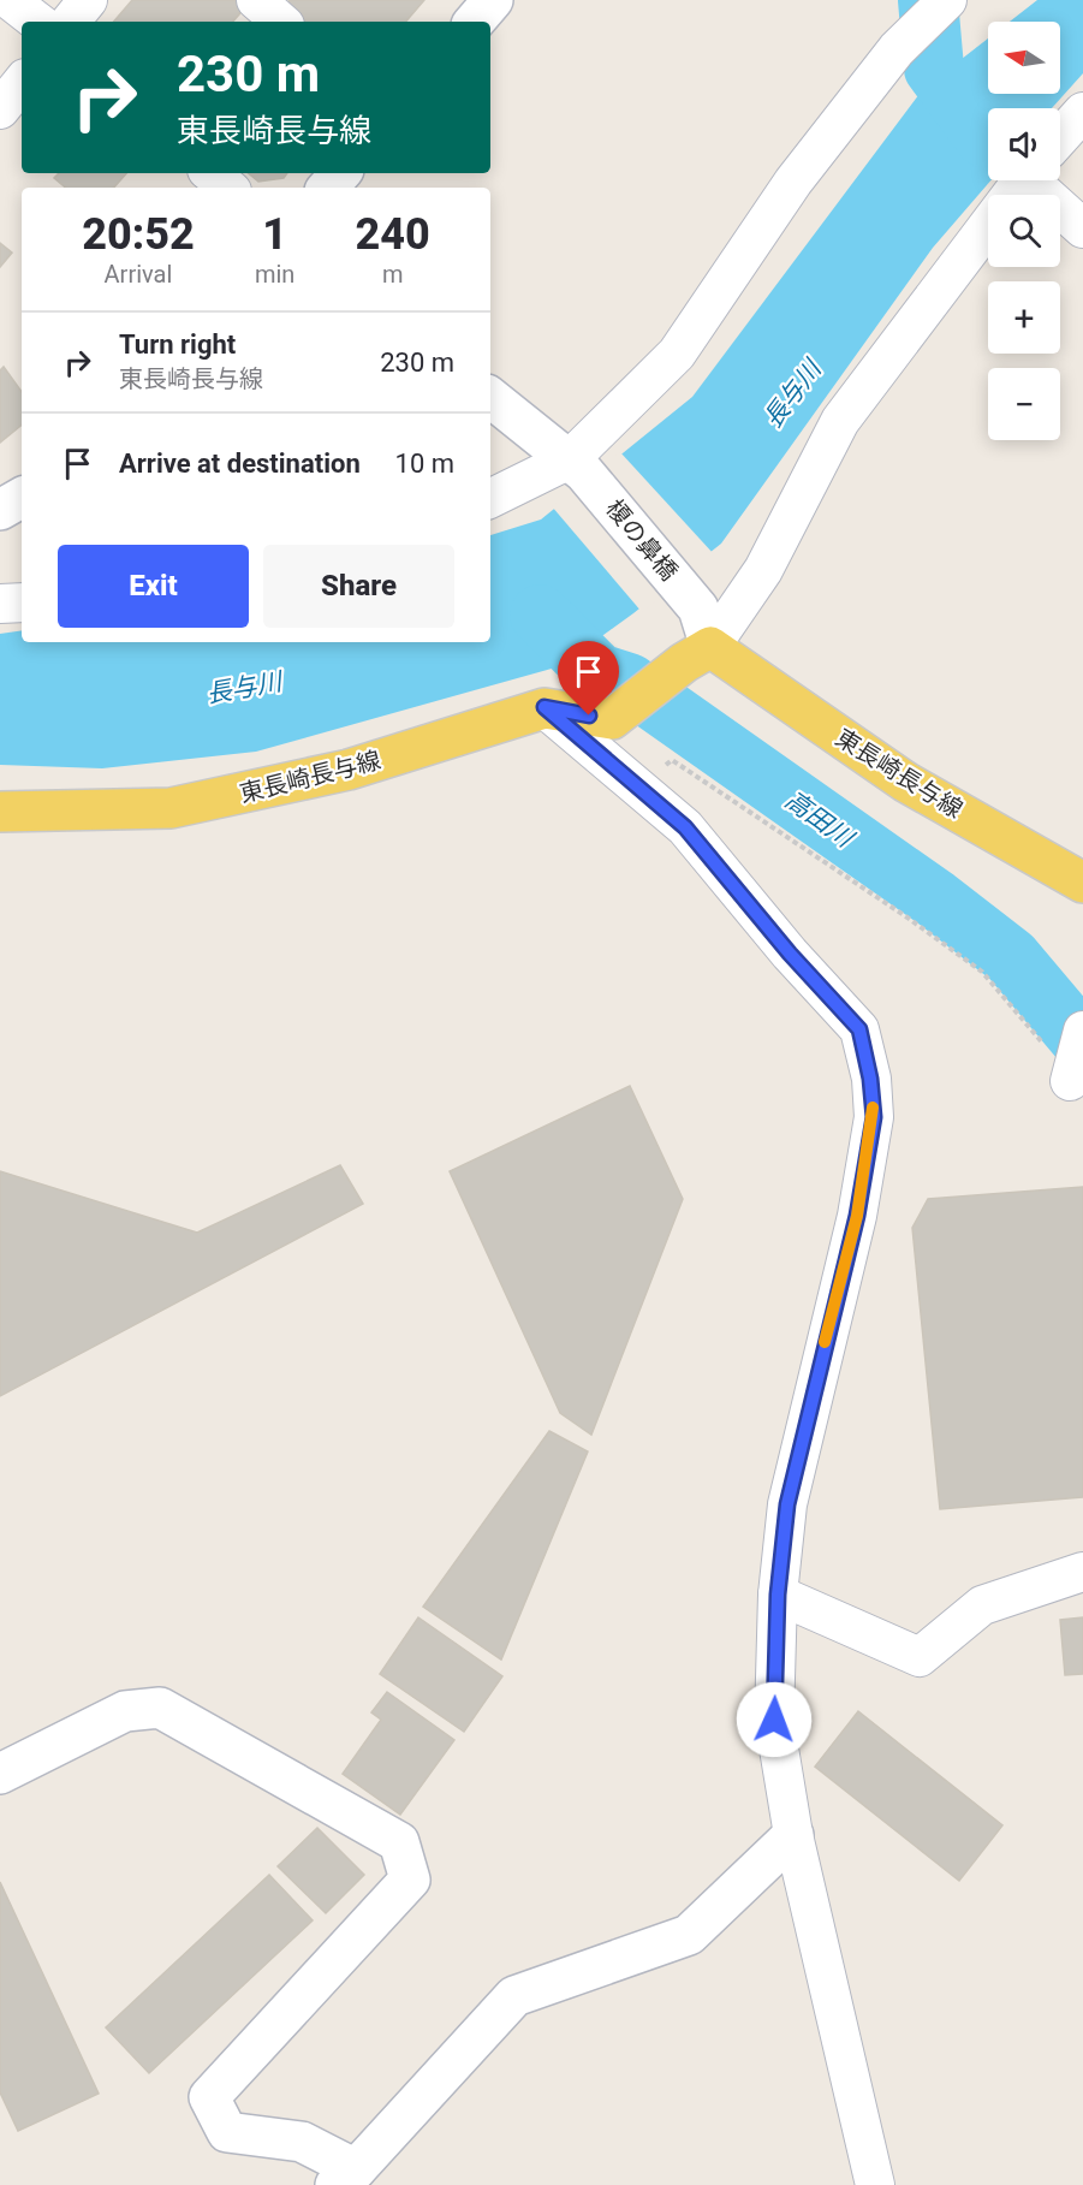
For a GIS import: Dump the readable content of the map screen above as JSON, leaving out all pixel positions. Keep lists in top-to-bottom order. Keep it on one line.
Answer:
{"streets":{"main road":["東長崎長与線"],"street":["榎の鼻橋"]},"crossings":[["榎の鼻橋","東長崎長与線"]],"water":["長与川","高田川"],"north":"left","page":{"map_buttons":["+","−"],"turn":["230 m","東長崎長与線"],"eta":["20:52","Arrival","1","min","240","m"],"list":[{"name":"Turn right","note":"東長崎長与線","value":"230 m"},{"name":"Arrive at destination","value":"10 m"}],"buttons":["Exit","Share"]}}
